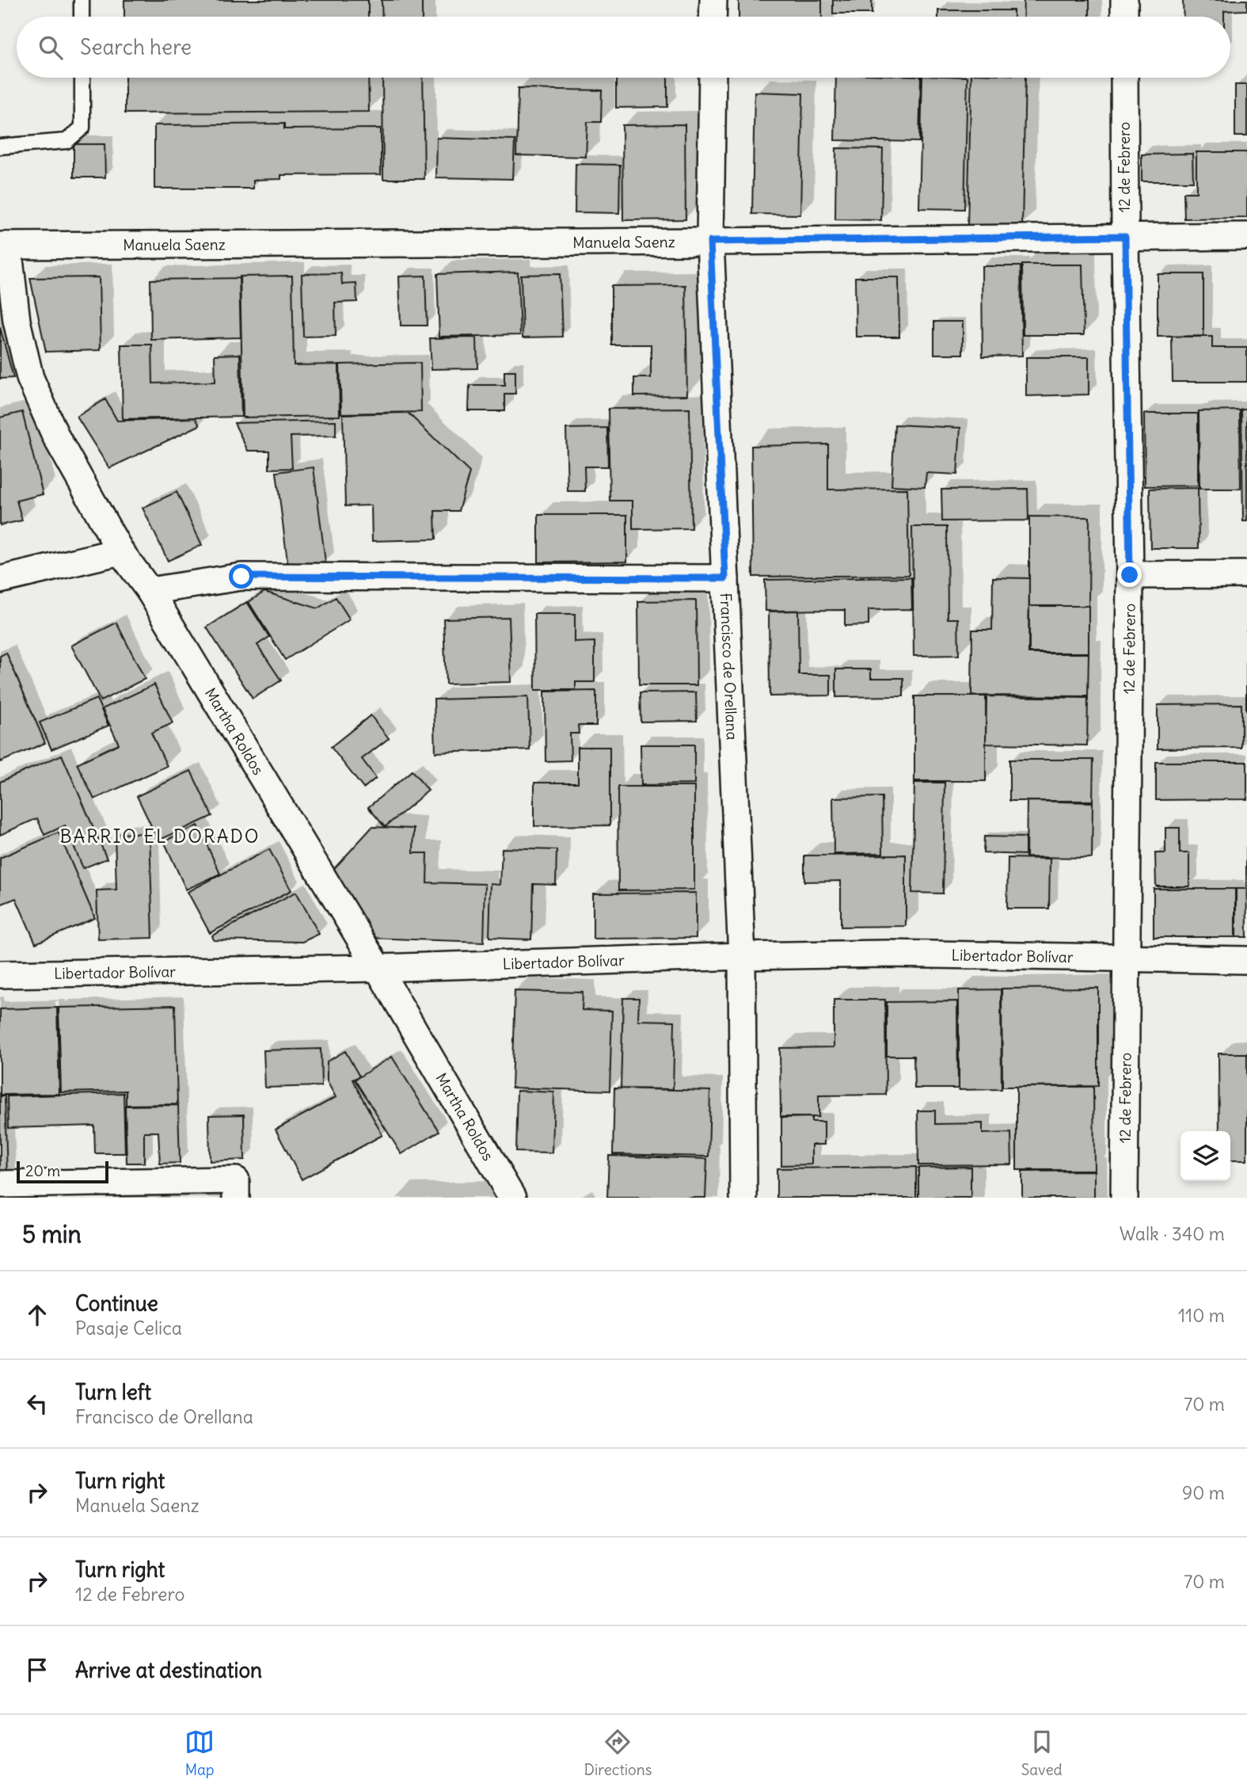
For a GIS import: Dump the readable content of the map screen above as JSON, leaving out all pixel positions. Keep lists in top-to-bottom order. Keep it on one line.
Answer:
{"streets":{"street":["12 de Febrero","Manuela Saenz","Francisco de Orellana","Martha Roldos","Libertador Bolívar"]},"crossings":[["12 de Febrero","Manuela Saenz"],["12 de Febrero","Libertador Bolívar"],["Manuela Saenz","Francisco de Orellana"],["Manuela Saenz","Martha Roldos"],["Francisco de Orellana","Libertador Bolívar"],["Martha Roldos","Libertador Bolívar"]],"districts":["BARRIO EL DORADO"],"scale_bar":"20 m","page":{"search":"Search here","scale":"20 m","heading":["5 min","Walk · 340 m"],"list":[["Continue","Pasaje Celica","110 m"],["Turn left","Francisco de Orellana","70 m"],["Turn right","Manuela Saenz","90 m"],["Turn right","12 de Febrero","70 m"],"Arrive at destination"],"nav":["Map","Directions","Saved"]}}
